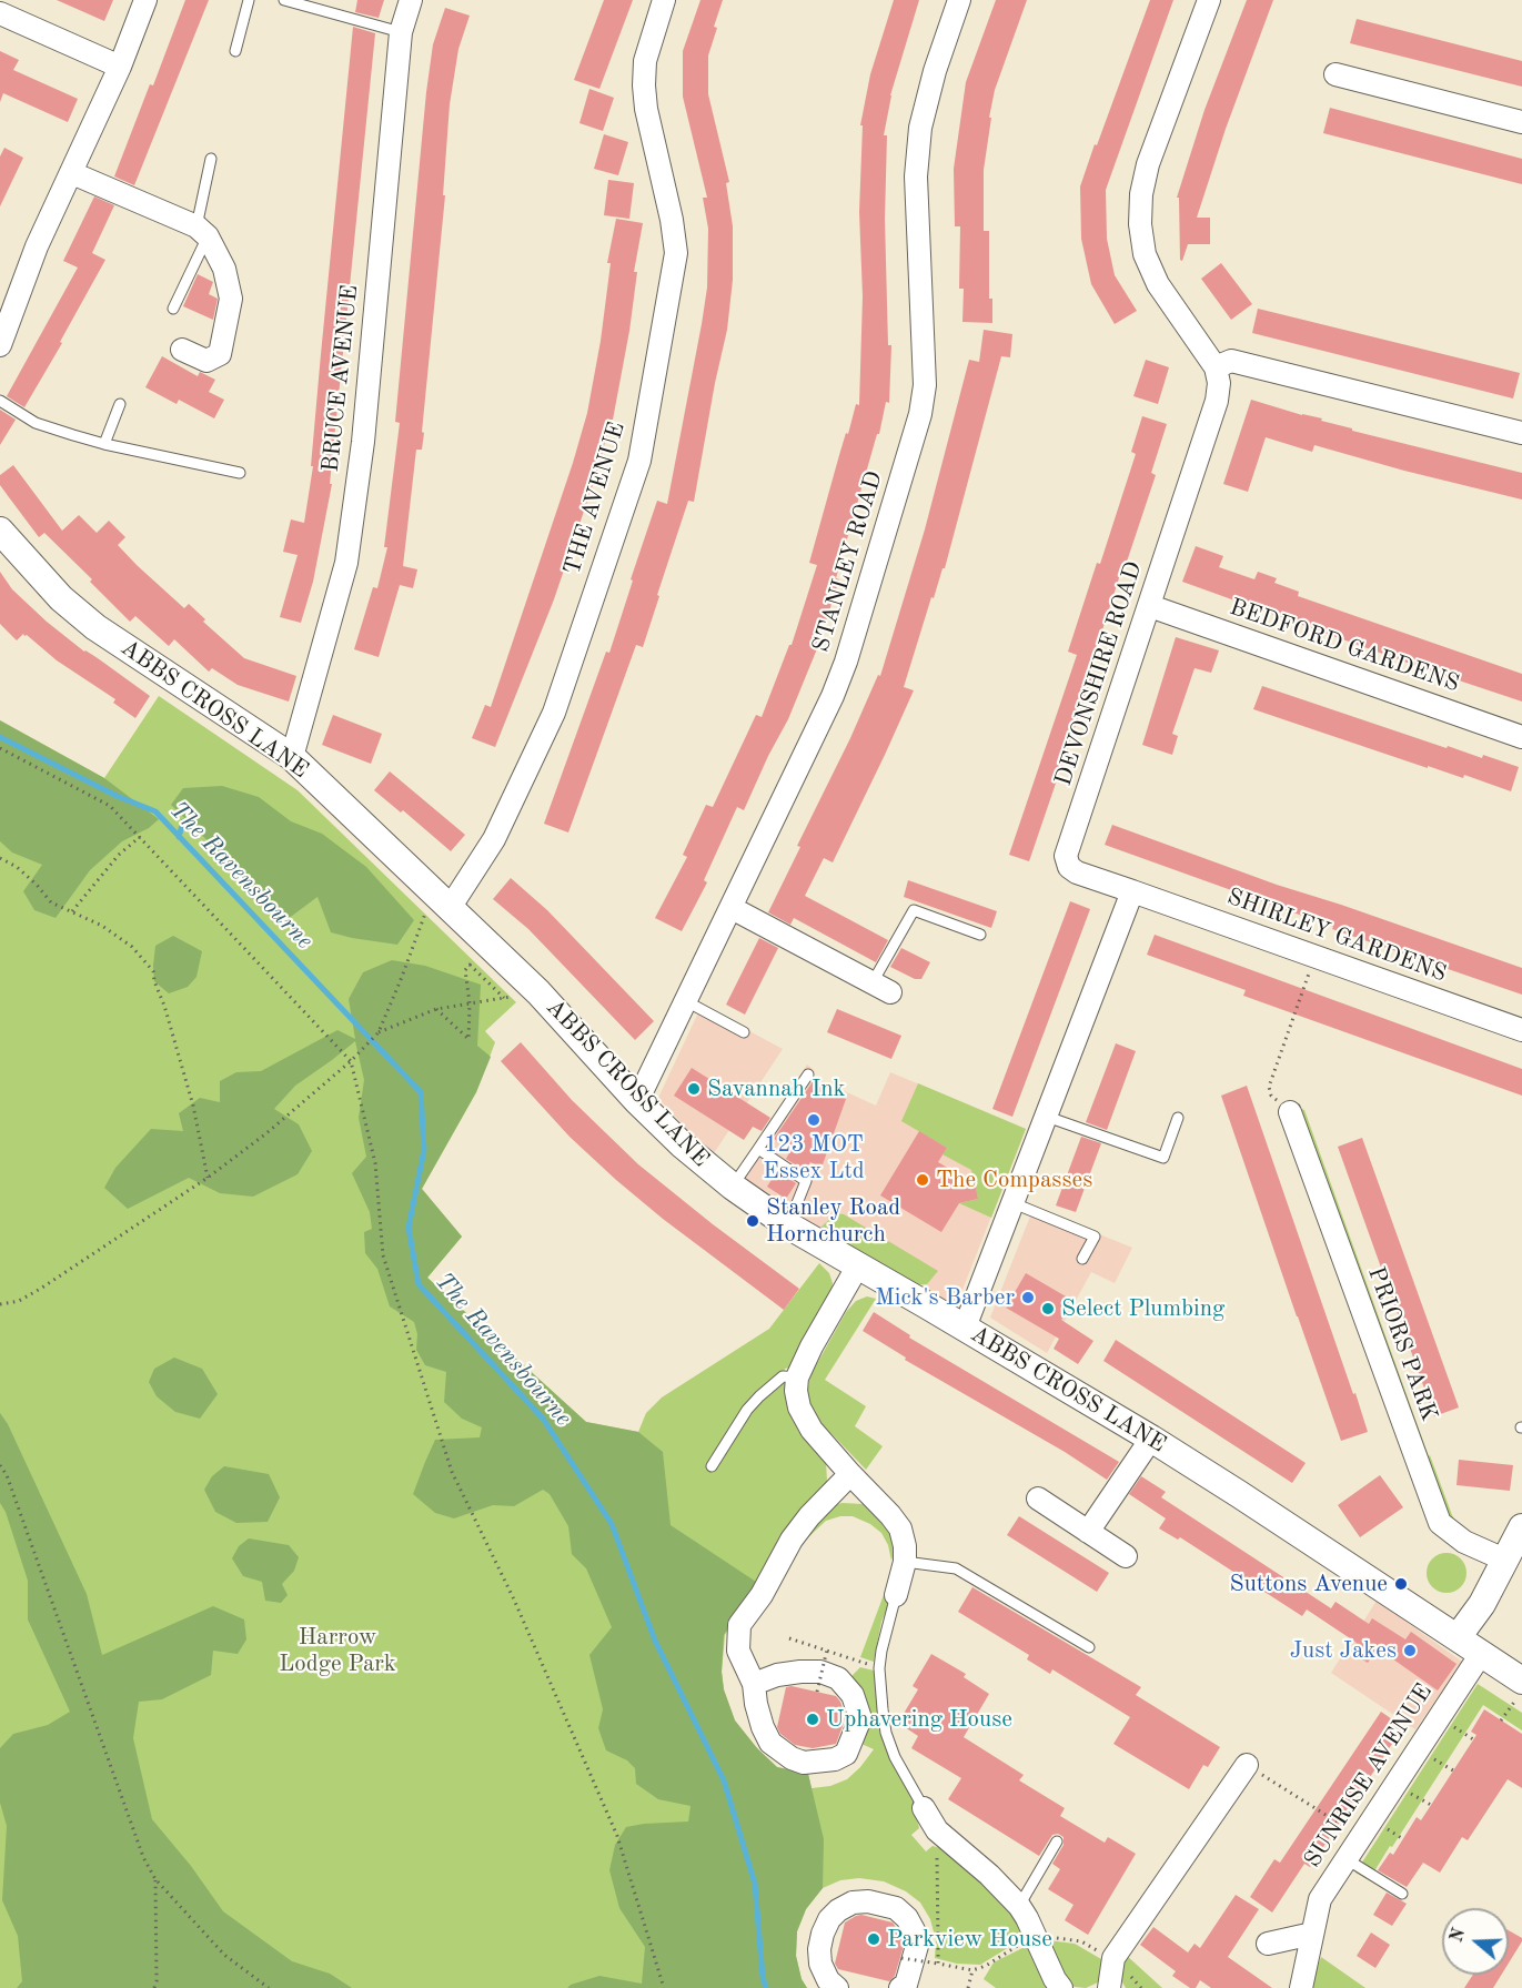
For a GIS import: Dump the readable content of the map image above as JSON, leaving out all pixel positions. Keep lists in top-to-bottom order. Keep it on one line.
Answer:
{"streets":{"street":["BRUCE AVENUE","THE AVENUE","STANLEY ROAD","BEDFORD GARDENS","DEVONSHIRE ROAD","ABBS CROSS LANE","SHIRLEY GARDENS","PRIORS PARK","SUNRISE AVENUE"]},"crossings":[["BRUCE AVENUE","ABBS CROSS LANE"],["THE AVENUE","ABBS CROSS LANE"],["STANLEY ROAD","ABBS CROSS LANE"],["BEDFORD GARDENS","DEVONSHIRE ROAD"],["DEVONSHIRE ROAD","SHIRLEY GARDENS"],["ABBS CROSS LANE","SUNRISE AVENUE"]],"water":["The Ravensbourne"],"parks":["Harrow Lodge Park"],"places":["Savannah Ink","123 MOT Essex Ltd","The Compasses","Stanley Road Hornchurch","Mick's Barber","Select Plumbing","Suttons Avenue","Just Jakes","Uphavering House","Parkview House"],"north":"left"}
